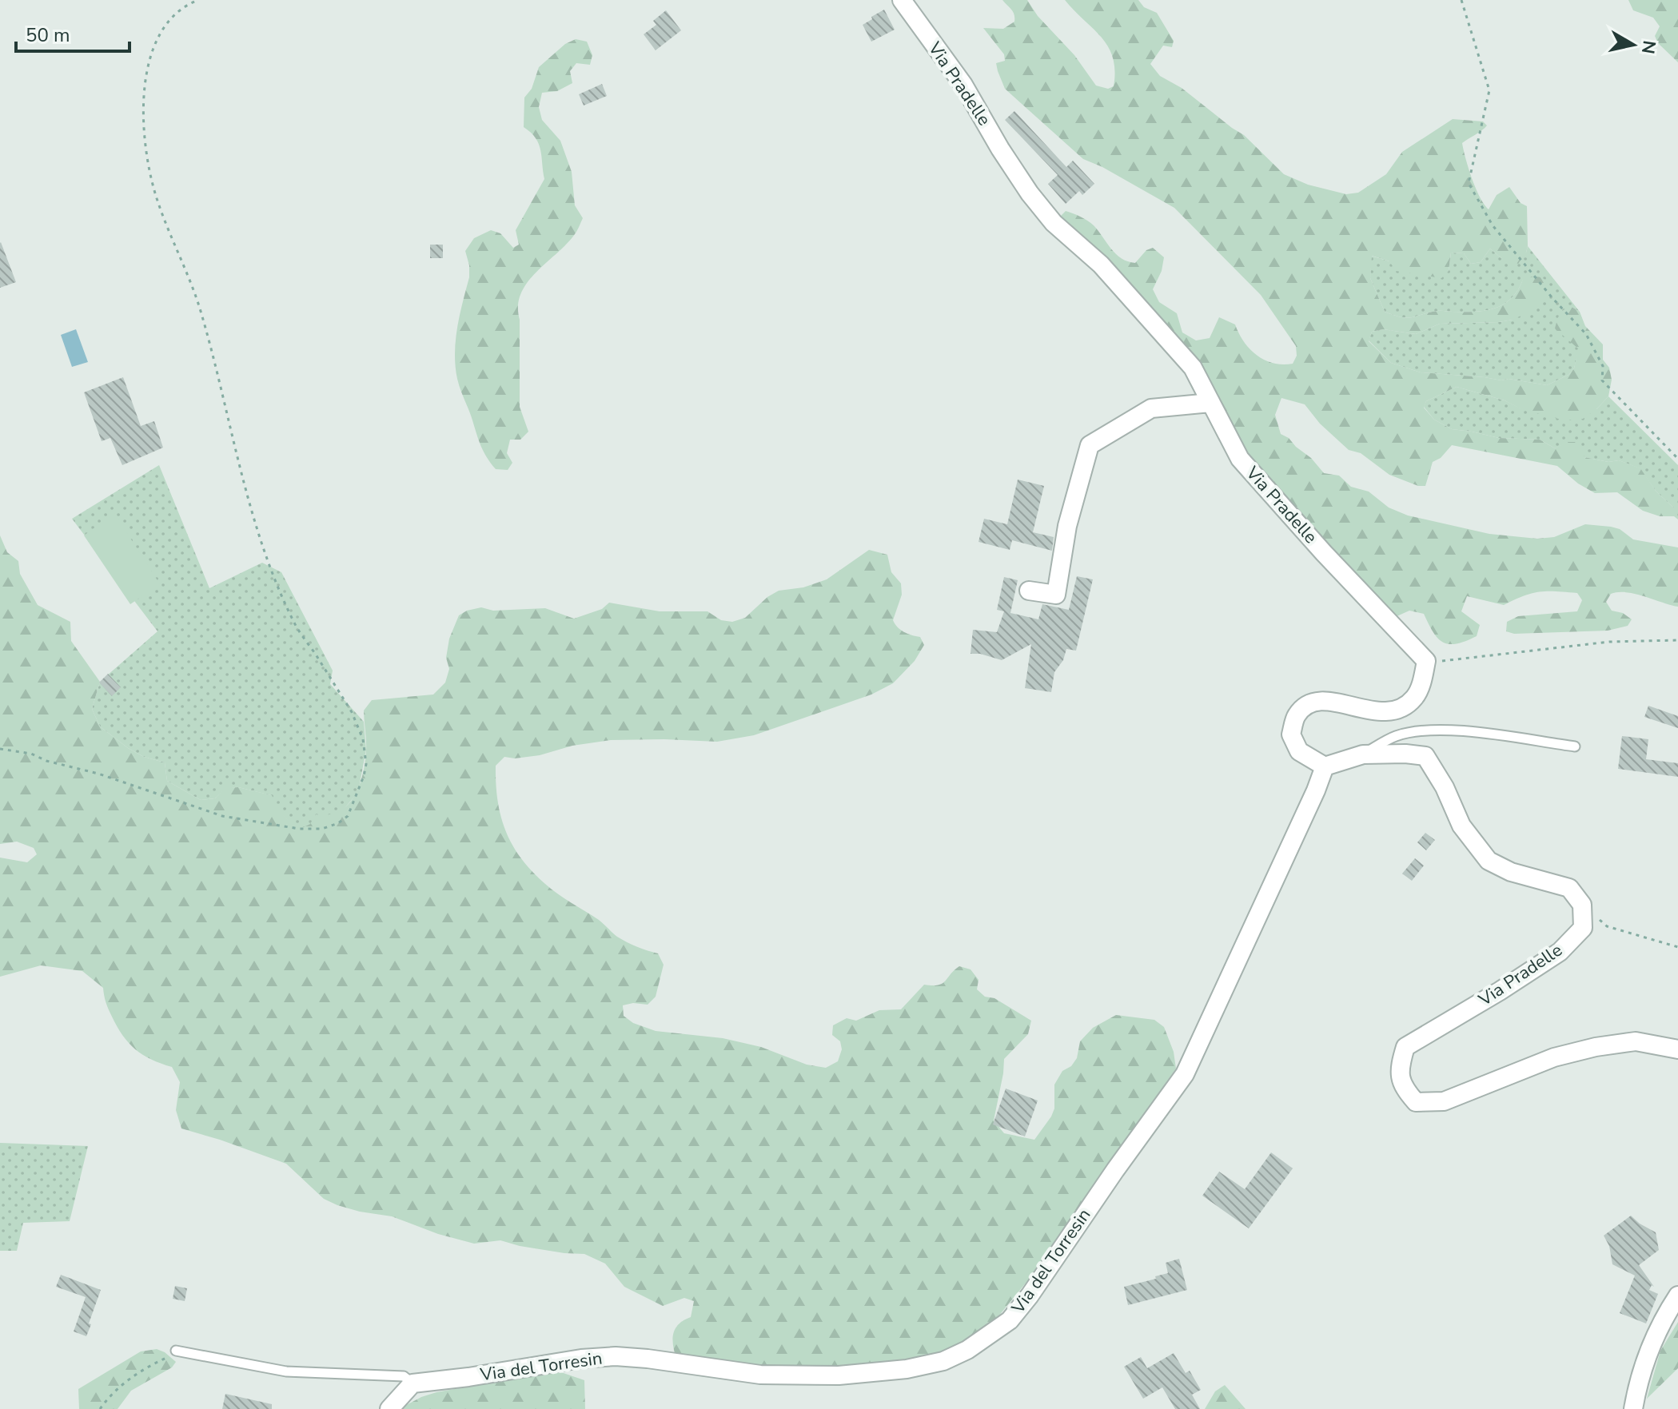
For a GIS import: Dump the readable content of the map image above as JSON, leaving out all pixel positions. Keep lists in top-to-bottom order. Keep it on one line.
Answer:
{"streets":{"street":["Via Pradelle","Via del Torresin"]},"scale_bar":"50 m","north":"right"}
